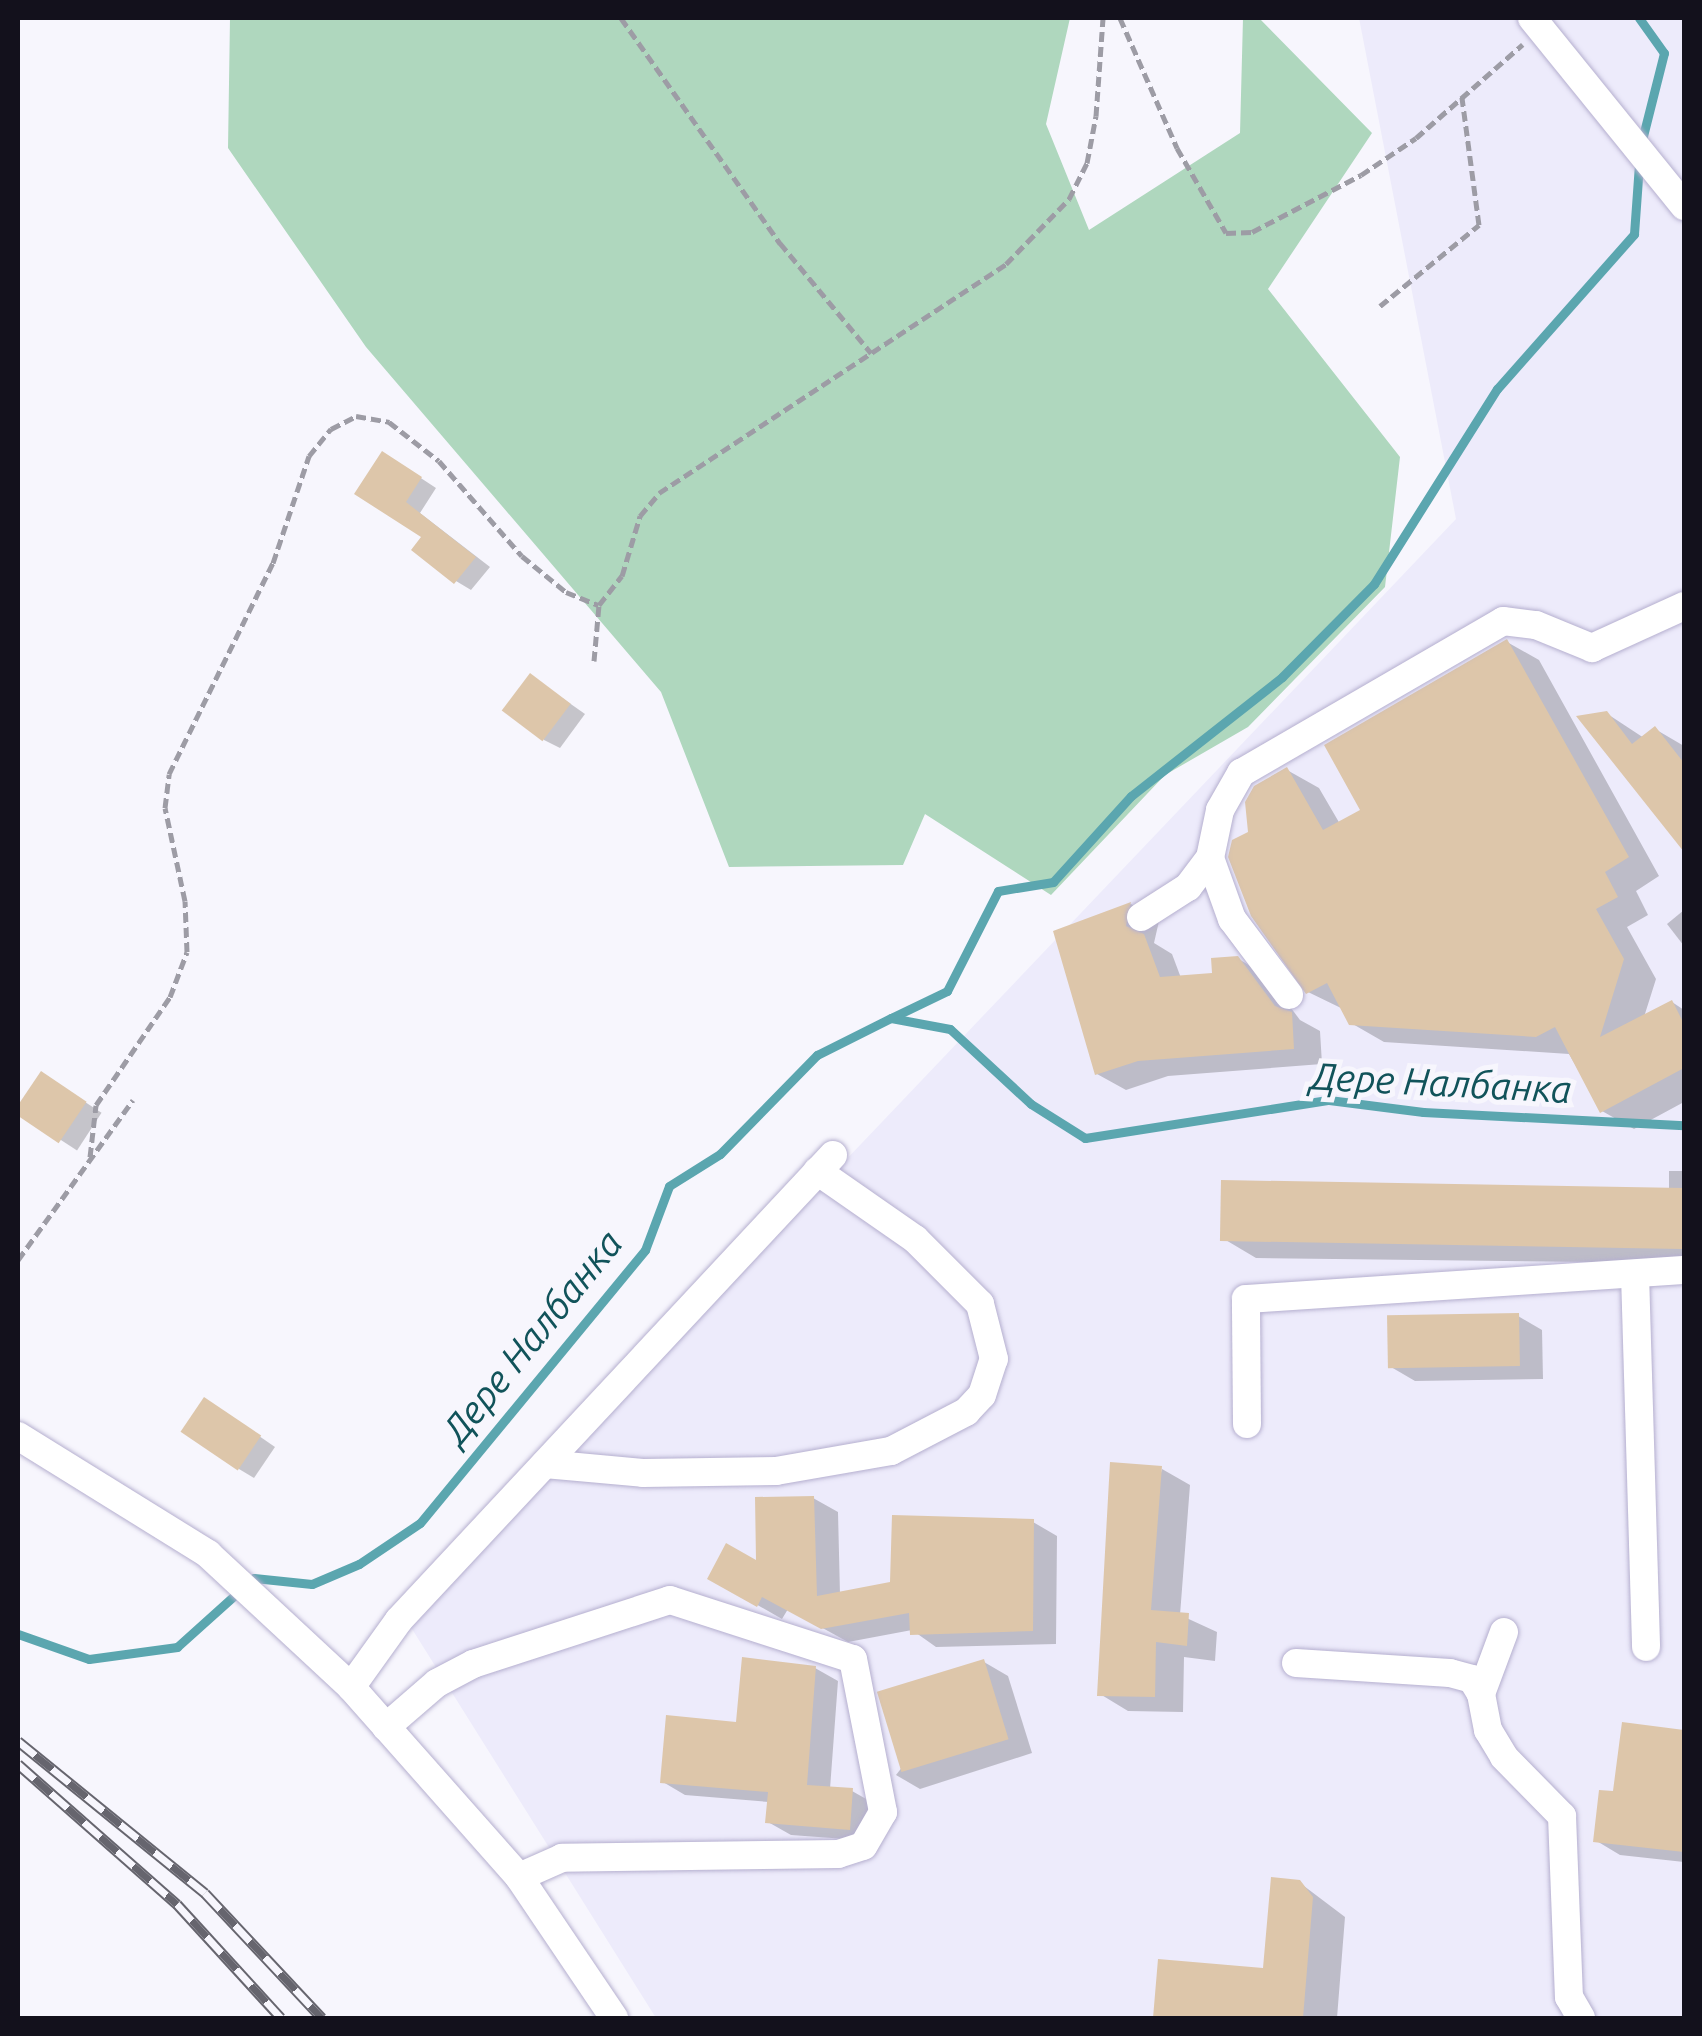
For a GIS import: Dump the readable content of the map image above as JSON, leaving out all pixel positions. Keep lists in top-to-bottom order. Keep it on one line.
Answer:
{"water":["Дере Налбанка"]}
